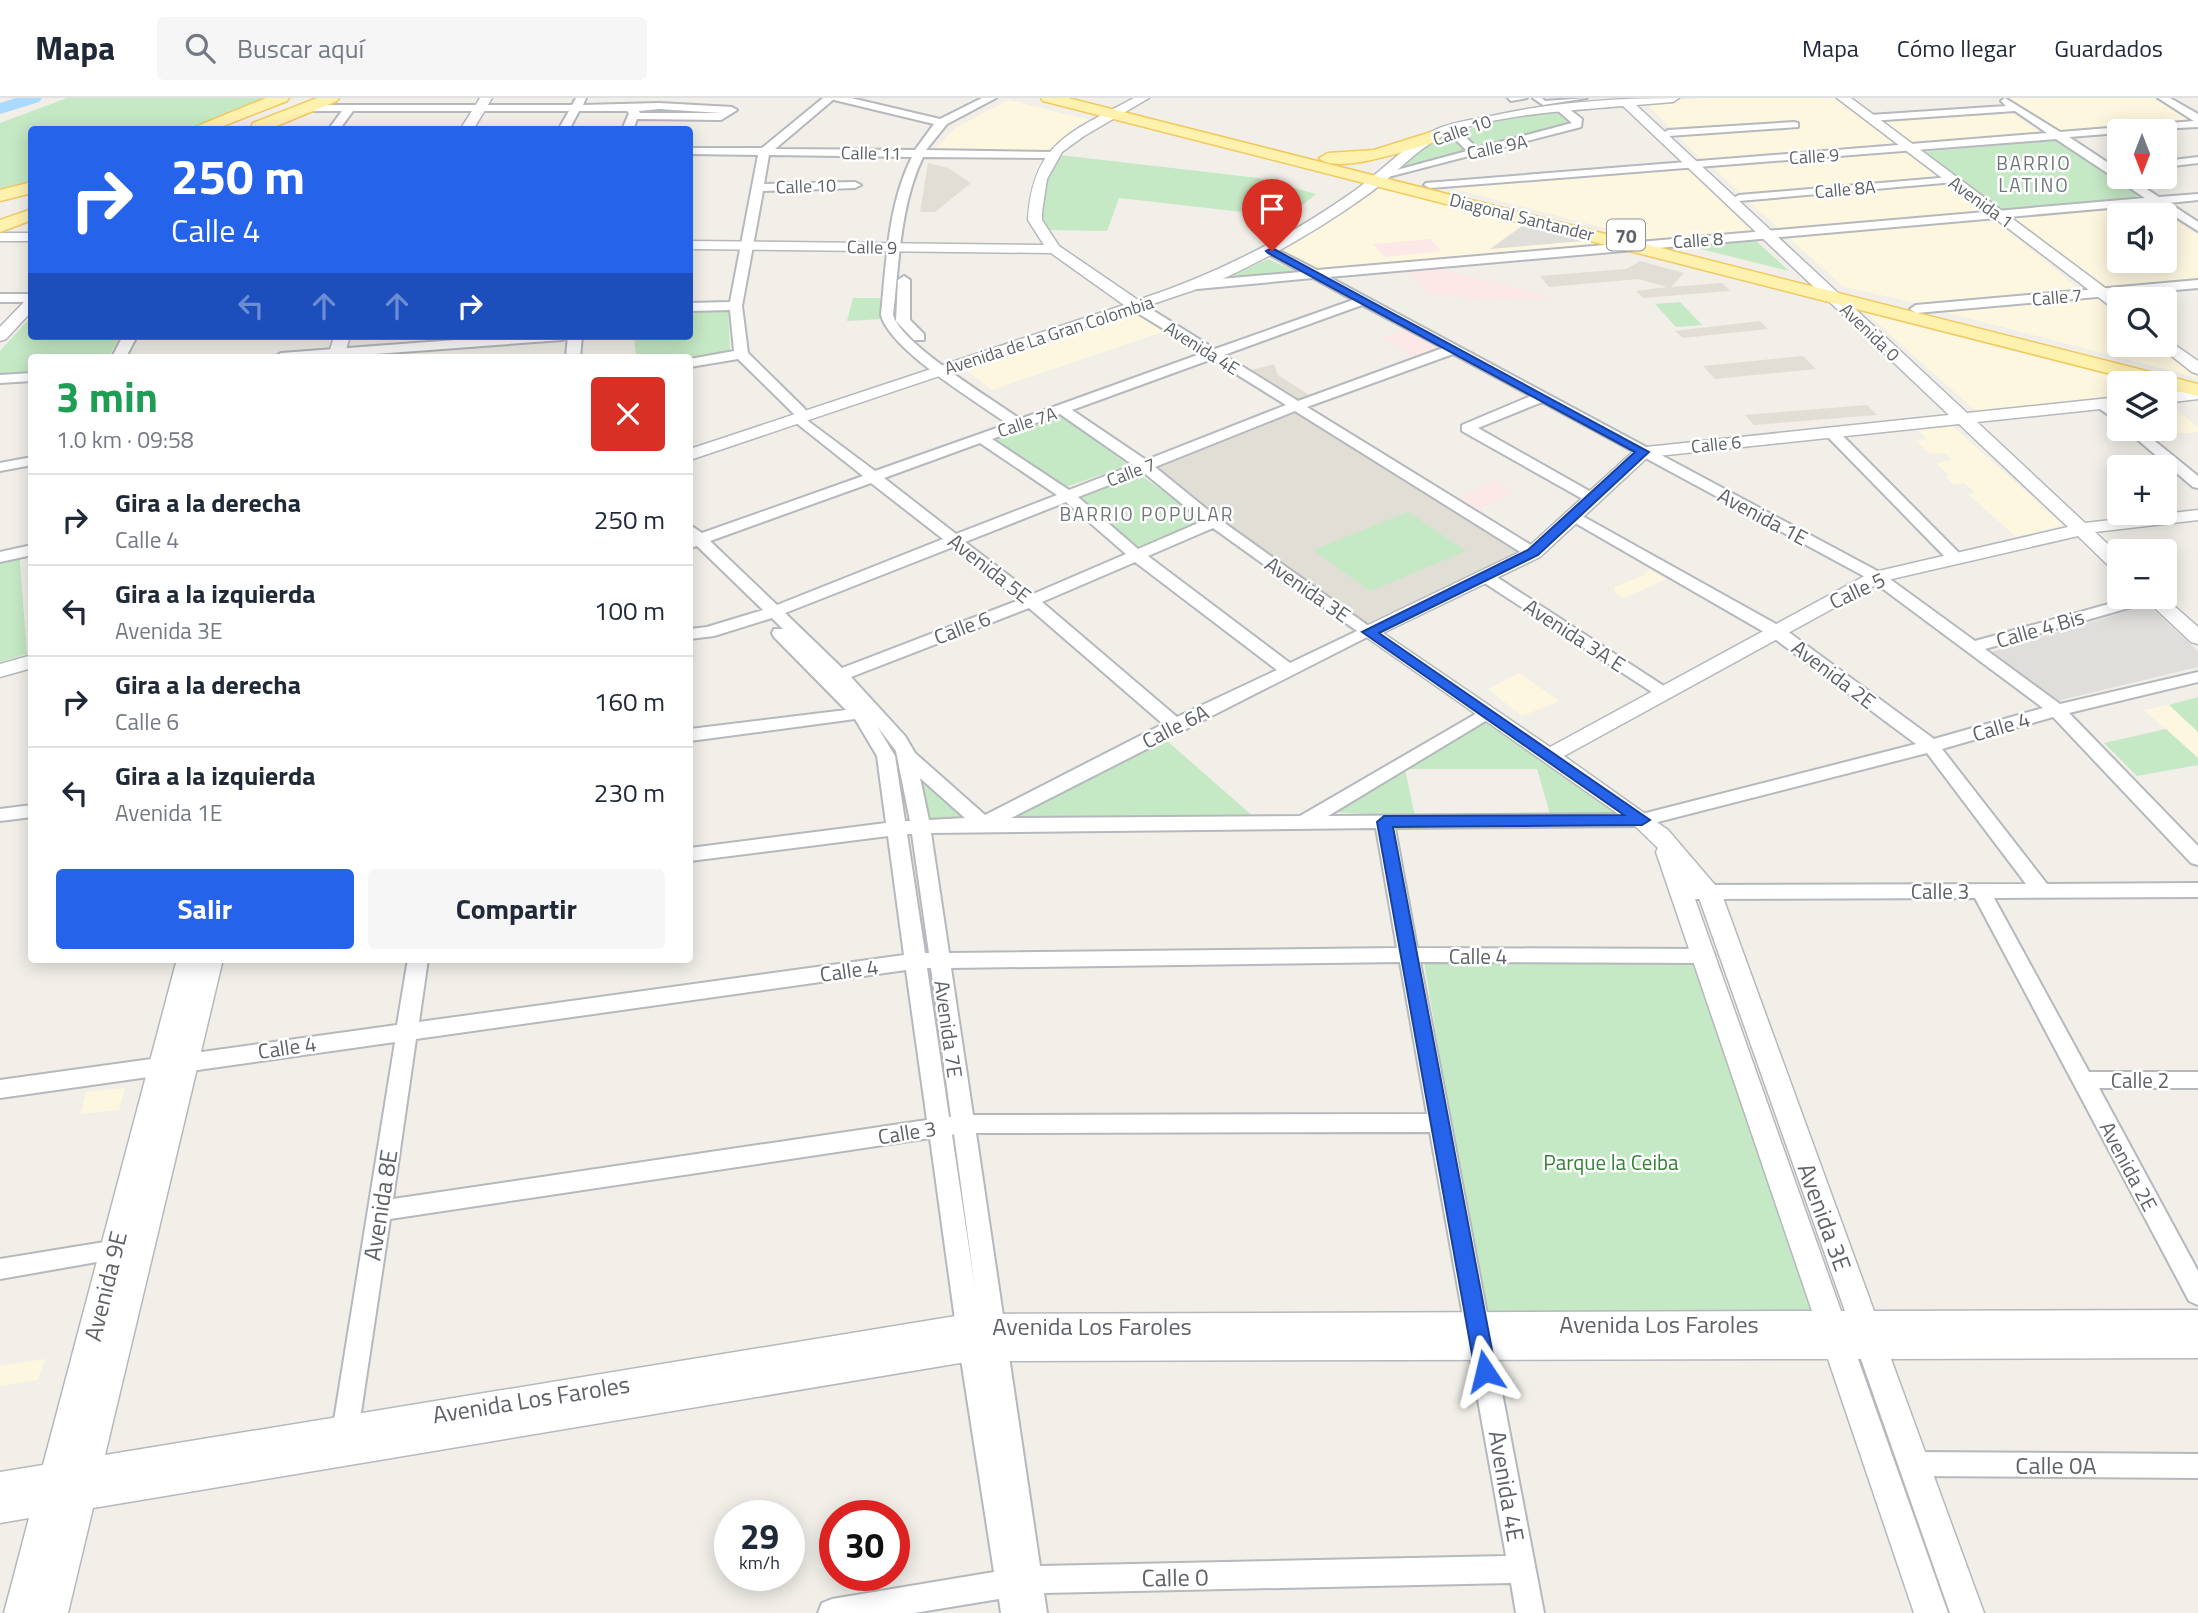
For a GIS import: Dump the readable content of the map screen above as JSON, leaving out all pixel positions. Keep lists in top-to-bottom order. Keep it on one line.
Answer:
{"streets":{"main road":["Diagonal Santander","70"],"street":["Calle 10","Calle 9A","Calle 11","Calle 9","Calle 8A","Avenida 1","Calle 8","Calle 7","Avenida 0","Avenida de La Gran Colombia","Avenida 4E","Calle 7A","Calle 6","Avenida 1E","Avenida 5E","Avenida 3E","Calle 5","Calle 4 Bis","Avenida 3A E","Avenida 2E","Calle 6A","Calle 4","Calle 3","Avenida 7E","Calle 2","Avenida 8E","Avenida 9E","Avenida Los Faroles","Calle 0A","Calle 0"]},"crossings":[["Calle 10","Calle 9A"],["Calle 10","Diagonal Santander"],["Calle 10","Avenida 0"],["Calle 10","Avenida de La Gran Colombia"],["Calle 9A","Diagonal Santander"],["Calle 9A","Avenida de La Gran Colombia"],["Calle 11","Avenida 4E"],["Calle 9","Avenida 1"],["Calle 9","Diagonal Santander"],["Calle 9","Avenida 0"],["Calle 9","Avenida 4E"],["Calle 8A","Avenida 1"],["Calle 8A","Avenida 0"],["Avenida 1","Calle 8"],["Avenida 1","Calle 7"],["Diagonal Santander","Calle 8"],["Diagonal Santander","Calle 7"],["Diagonal Santander","Avenida 0"],["Diagonal Santander","Avenida de La Gran Colombia"],["Calle 8","Avenida 0"],["Calle 8","Avenida de La Gran Colombia"],["Calle 8","Avenida 1E"],["Calle 7","Avenida 4E"],["Calle 7","Avenida 1E"],["Calle 7","Avenida 5E"],["Calle 7","Avenida 3E"],["Calle 7","Avenida 7E"],["Avenida 0","Calle 6"],["Avenida 0","Calle 5"],["Avenida de La Gran Colombia","Avenida 4E"],["Avenida de La Gran Colombia","Avenida 1E"],["Avenida de La Gran Colombia","Avenida 5E"],["Avenida 4E","Calle 7A"],["Avenida 4E","Calle 4"],["Avenida 4E","Calle 3"],["Avenida 4E","Avenida Los Faroles"],["Avenida 4E","Calle 0"],["Calle 7A","Avenida 1E"],["Calle 7A","Avenida 5E"],["Calle 7A","Avenida 3E"],["Calle 6","Avenida 1E"],["Calle 6","Avenida 5E"],["Calle 6","Avenida 3E"],["Calle 6","Avenida 7E"],["Avenida 1E","Calle 5"],["Avenida 1E","Calle 4 Bis"],["Avenida 1E","Calle 4"],["Avenida 5E","Calle 6A"],["Avenida 3E","Calle 5"],["Avenida 3E","Calle 6A"],["Avenida 3E","Calle 4"],["Avenida 3E","Calle 3"],["Avenida 3E","Avenida Los Faroles"],["Avenida 3E","Calle 0A"],["Calle 5","Avenida 3A E"],["Calle 5","Avenida 2E"],["Avenida 2E","Calle 4"],["Avenida 2E","Calle 3"],["Avenida 2E","Calle 2"],["Calle 6A","Calle 4"],["Calle 4","Avenida 7E"],["Calle 4","Avenida 8E"],["Calle 4","Avenida 9E"],["Calle 3","Avenida 7E"],["Calle 3","Avenida 8E"],["Avenida 7E","Avenida Los Faroles"],["Avenida 7E","Calle 0"],["Avenida 8E","Avenida Los Faroles"],["Avenida 9E","Avenida Los Faroles"]],"districts":["BARRIO LATINO","BARRIO POPULAR"],"parks":["Parque la Ceiba"],"north":"bottom","page":{"header":"Mapa","search":"Buscar aquí","nav":["Mapa","Cómo llegar","Guardados"],"map_buttons":["+","−"],"turn":["250 m","Calle 4"],"heading":["3 min","1.0 km · 09:58"],"list":[{"name":"Gira a la derecha","note":"Calle 4","value":"250 m"},{"name":"Gira a la izquierda","note":"Avenida 3E","value":"100 m"},{"name":"Gira a la derecha","note":"Calle 6","value":"160 m"},{"name":"Gira a la izquierda","note":"Avenida 1E","value":"230 m"}],"buttons":["Salir","Compartir"],"speed":"29 km/h","limit":"30"}}
